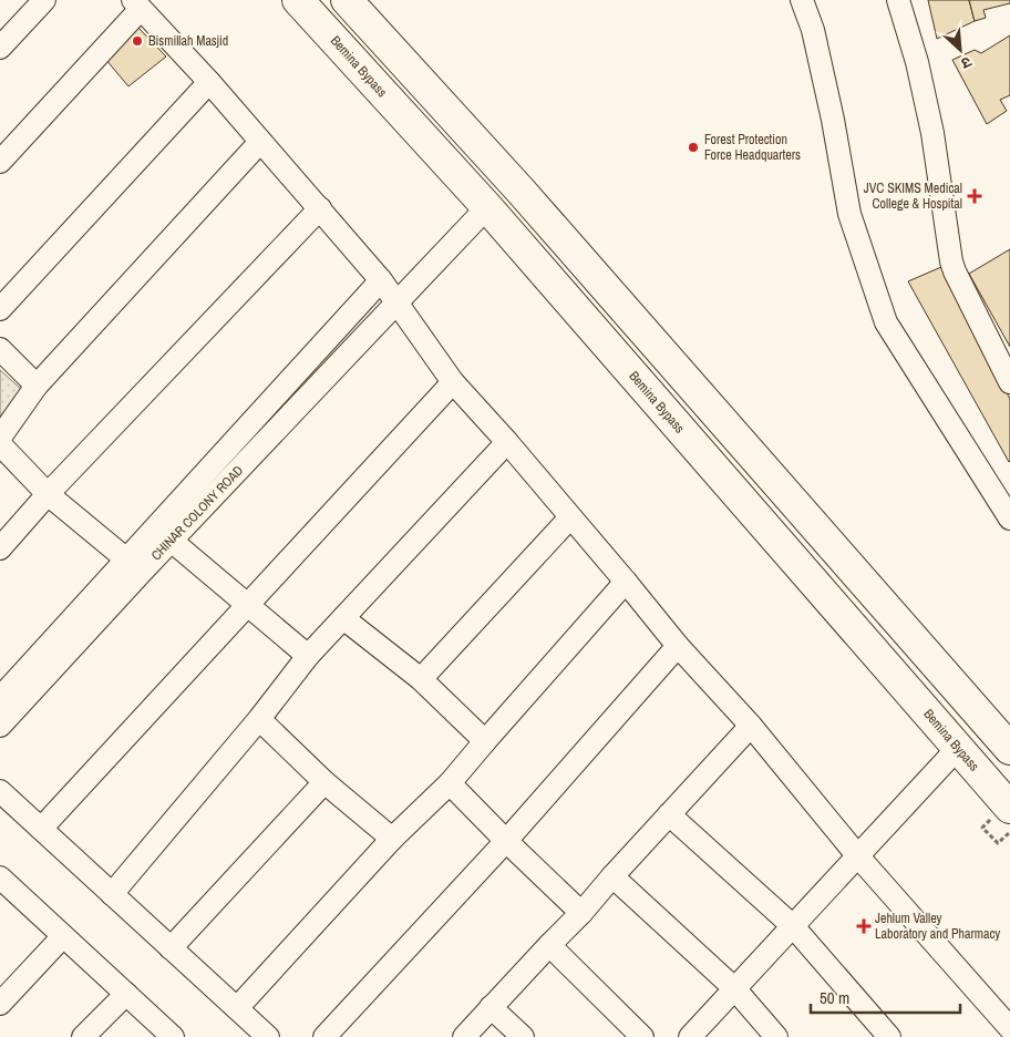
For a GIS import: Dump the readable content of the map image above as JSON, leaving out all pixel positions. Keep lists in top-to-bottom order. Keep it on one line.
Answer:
{"streets":{"highway":["Bemina Bypass"],"street":["CHINAR COLONY ROAD"]},"crossings":[["Bemina Bypass","CHINAR COLONY ROAD"]],"places":{"other":["Bismillah Masjid","Forest Protection Force Headquarters"],"health":["JVC SKIMS Medical College & Hospital","Jehlum Valley Laboratory and Pharmacy"]},"scale_bar":"50 m","north":"bottom right"}
